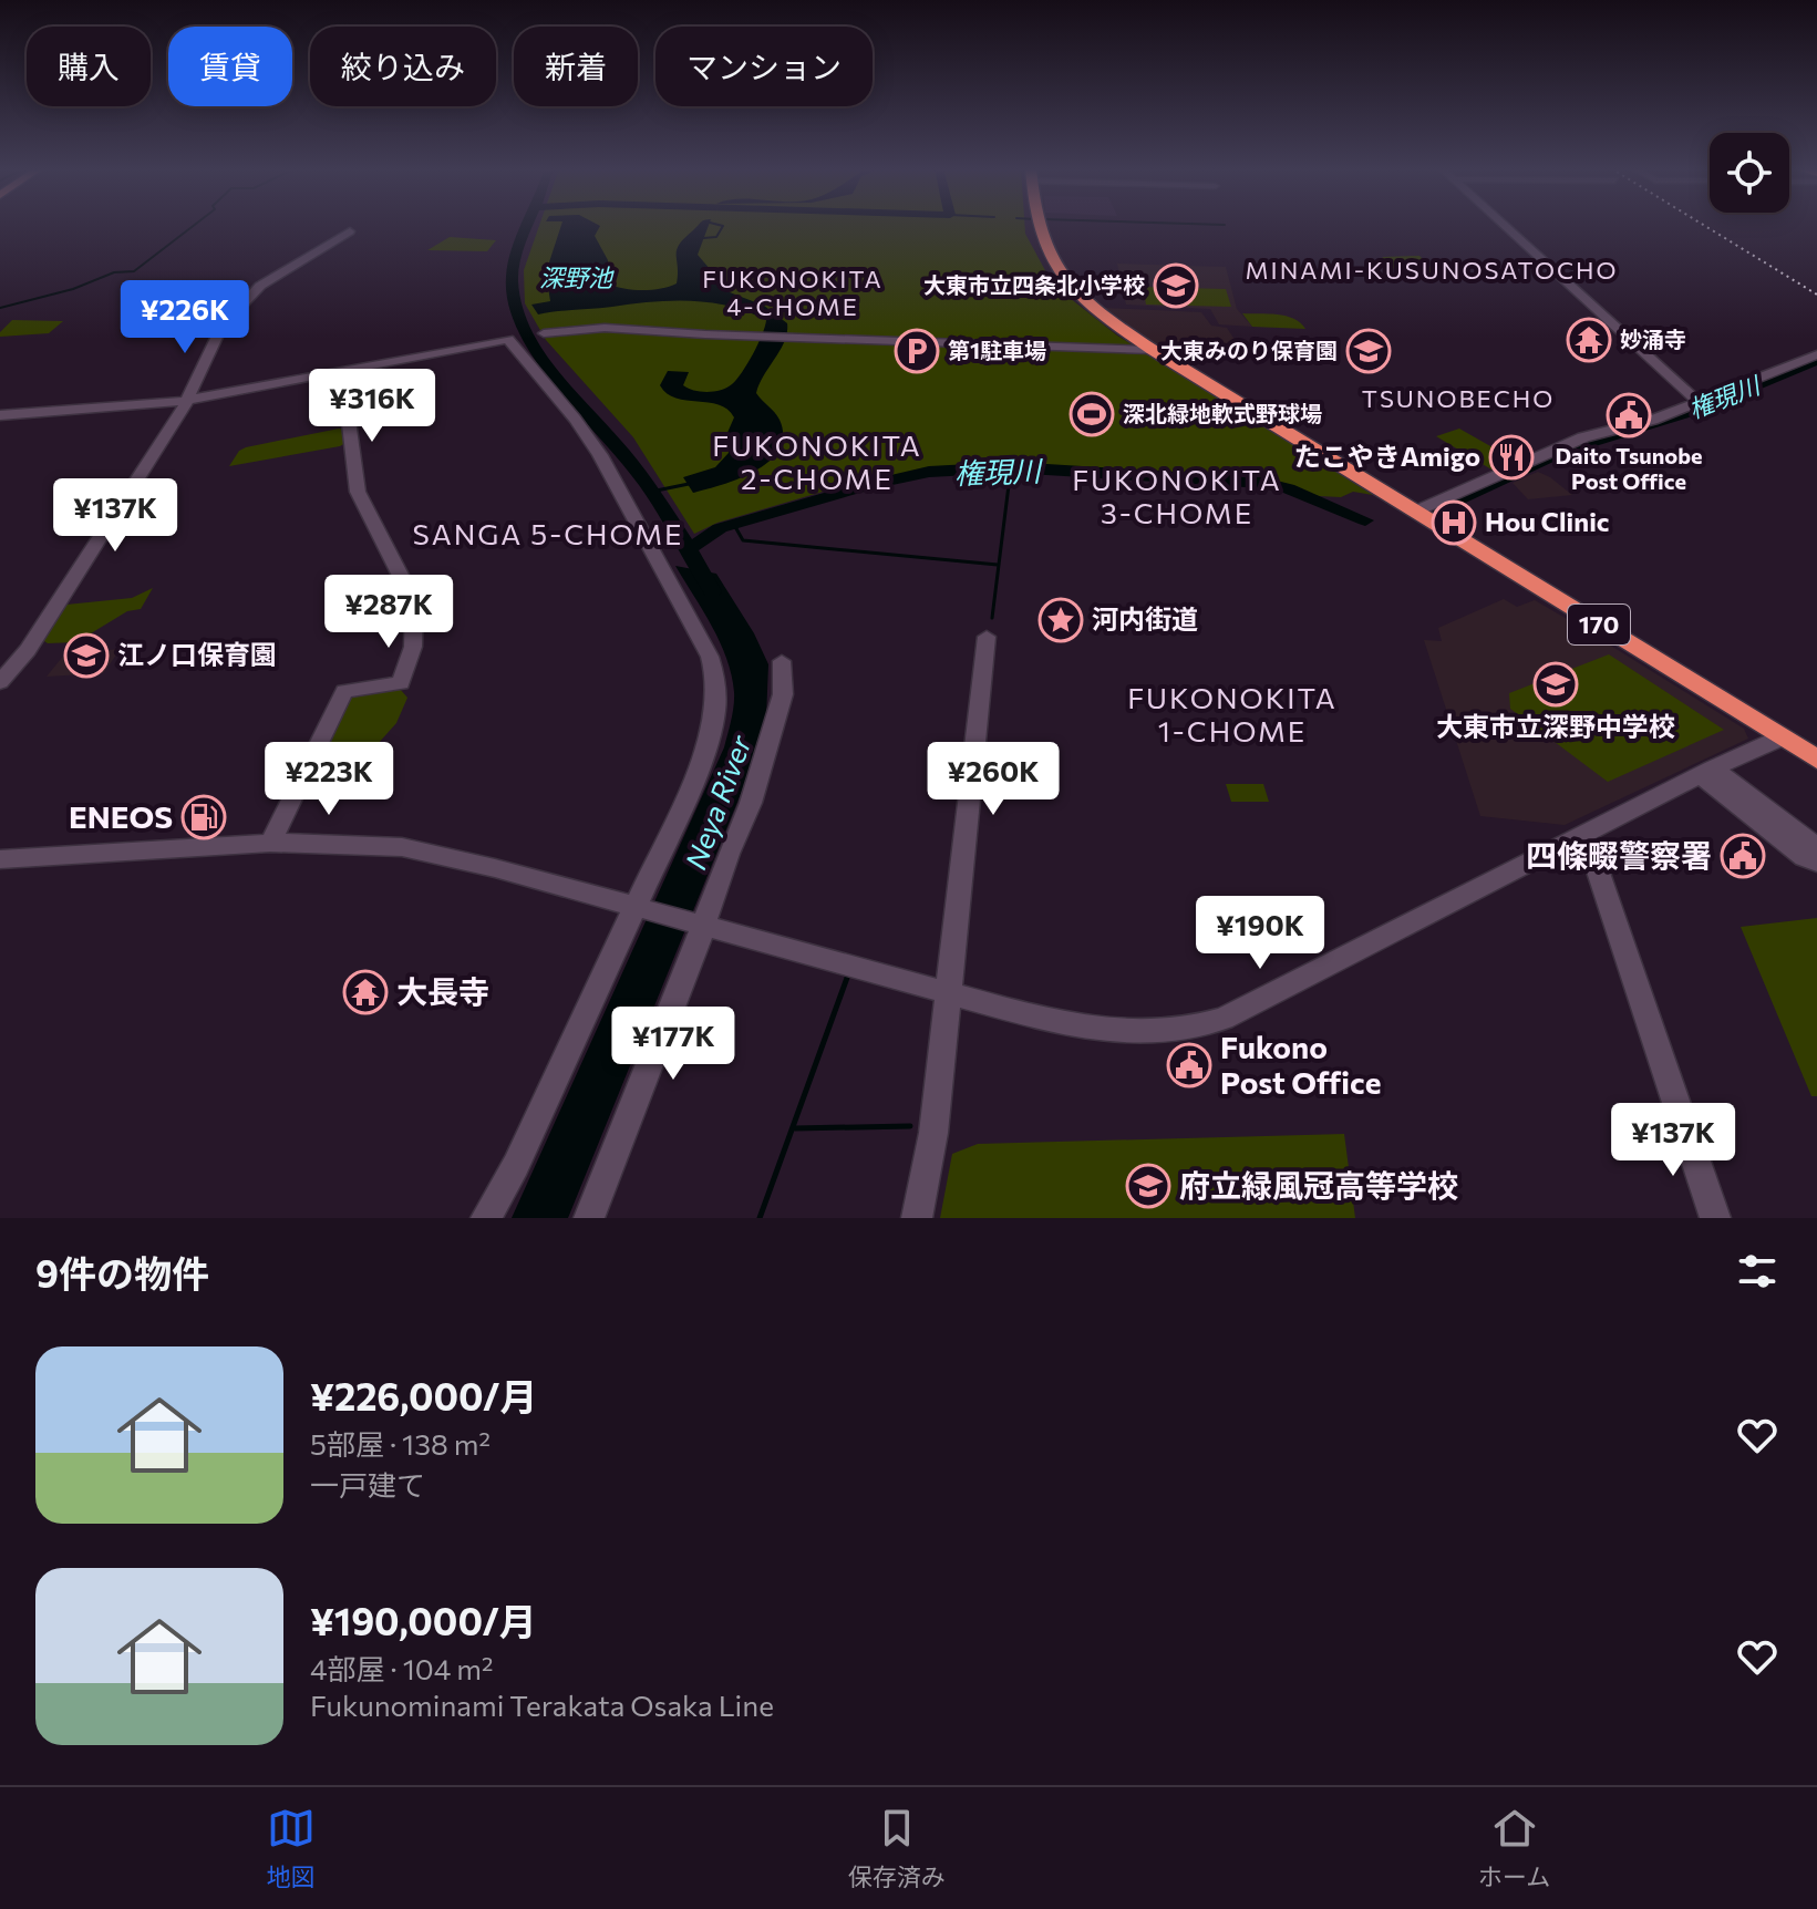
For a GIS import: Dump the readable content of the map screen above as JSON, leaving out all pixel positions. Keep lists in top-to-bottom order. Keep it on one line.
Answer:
{"streets":{"highway":["170"]},"districts":["MINAMI-KUSUNOSATOCHO","FUKONOKITA 4-CHOME","TSUNOBECHO","FUKONOKITA 2-CHOME","FUKONOKITA 3-CHOME","SANGA 5-CHOME","FUKONOKITA 1-CHOME"],"water":["深野池","権現川","Neya River"],"places":{"school or university":["大東市立四条北小学校","大東みのり保育園","江ノ口保育園","大東市立深野中学校","府立緑風冠高等学校"],"temple":["妙涌寺","大長寺"],"parking":["第1駐車場"],"sports":["深北緑地軟式野球場"],"public building":["Daito Tsunobe Post Office","四條畷警察署","Fukono Post Office"],"restaurant":["たこやきAmigo"],"hospital":["Hou Clinic"],"place":["河内街道"],"fuel station":["ENEOS"]},"page":{"chip":["購入","賃貸","絞り込み","新着","マンション"],"price":["¥226K","¥316K","¥137K","¥287K","¥223K","¥260K","¥190K","¥177K","¥137K"],"heading":"9件の物件","list":[{"name":"¥226,000/月","note":"5部屋 · 138 m² · 一戸建て"},{"name":"¥190,000/月","note":"4部屋 · 104 m² · Fukunominami Terakata Osaka Line"}],"tabs":["地図","保存済み","ホーム"]}}
